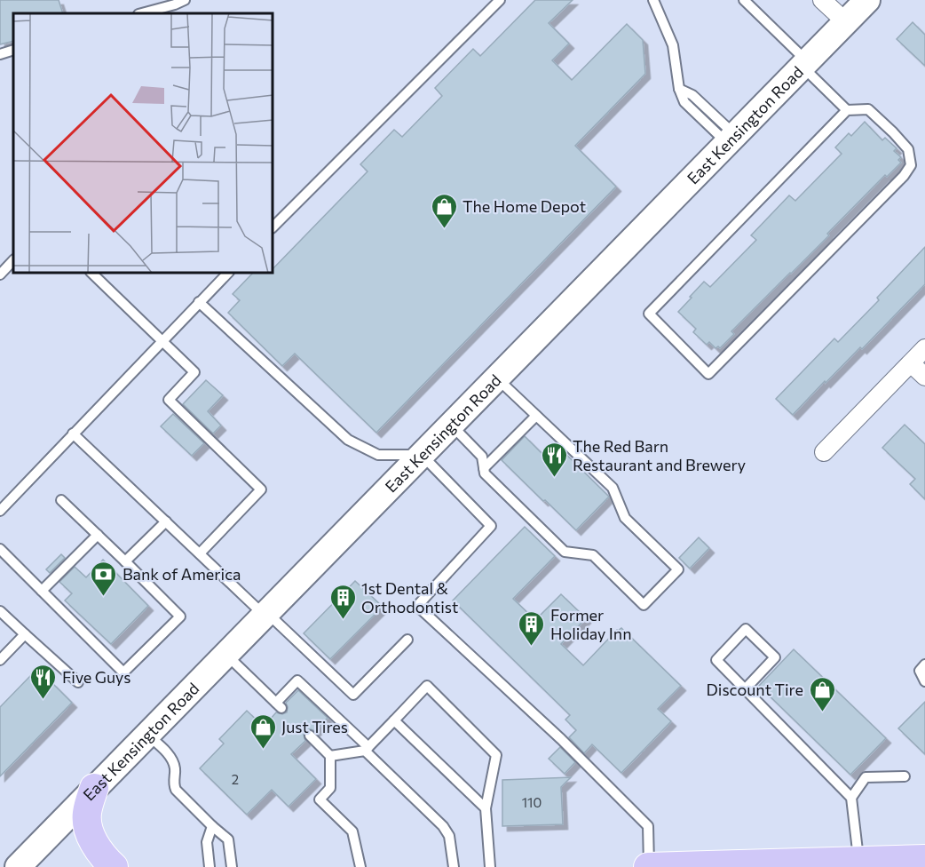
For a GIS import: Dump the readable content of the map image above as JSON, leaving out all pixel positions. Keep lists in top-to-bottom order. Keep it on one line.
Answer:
{"streets":{"main road":["East Kensington Road"]},"places":{"shop":["The Home Depot","Discount Tire","Just Tires"],"restaurant":["The Red Barn Restaurant and Brewery","Five Guys"],"bank":["Bank of America"],"building":["1st Dental & Orthodontist","Former Holiday Inn"]},"house_numbers":["2","110"]}
